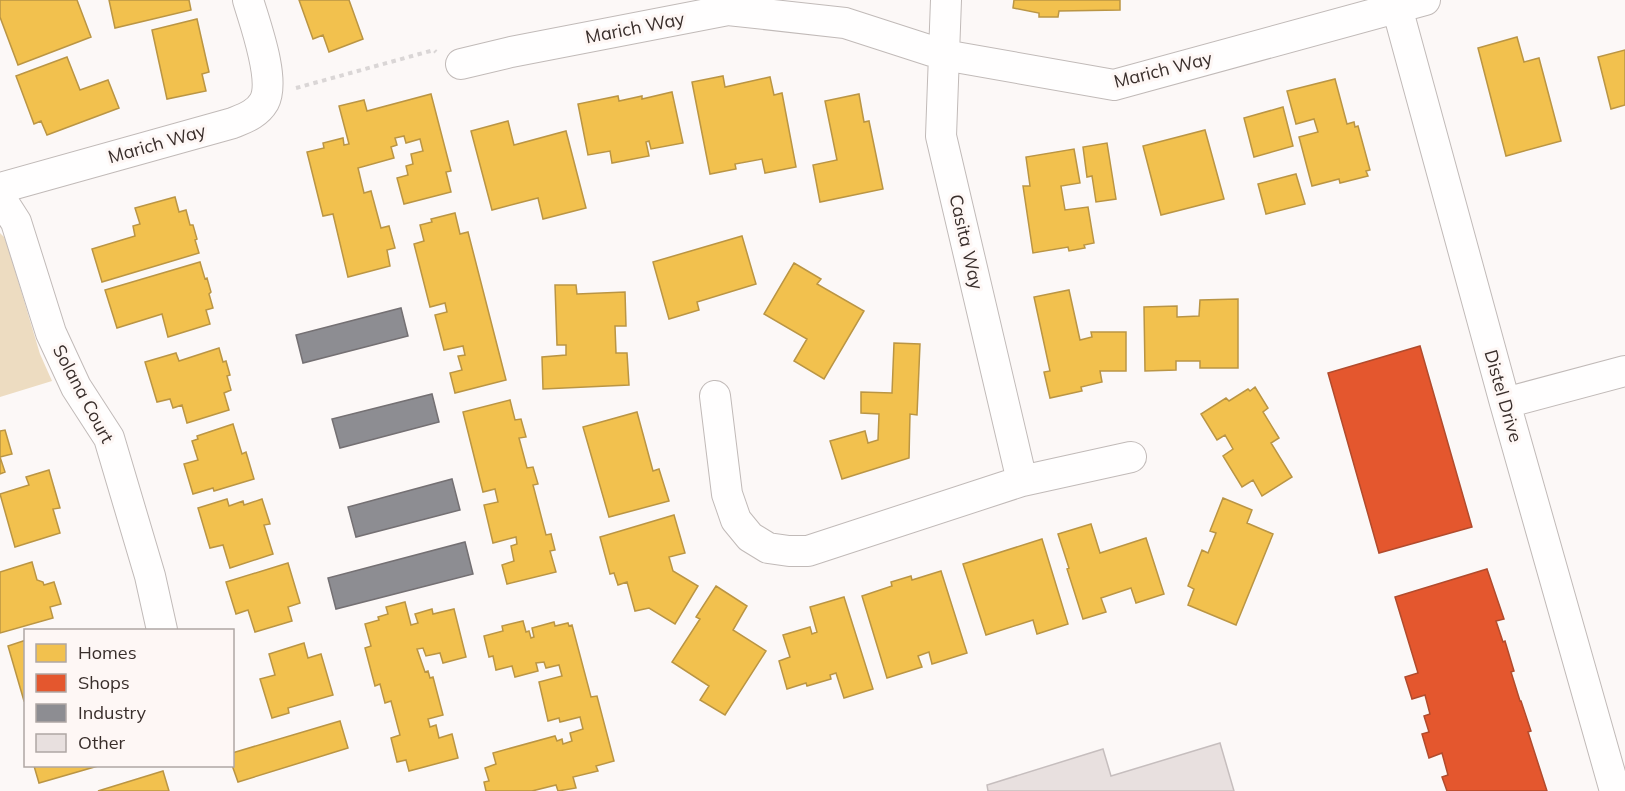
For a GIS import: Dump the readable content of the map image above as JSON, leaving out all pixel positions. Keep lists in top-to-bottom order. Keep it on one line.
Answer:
{"streets":{"street":["Marich Way","Casita Way","Solana Court","Distel Drive"]},"crossings":[["Marich Way","Casita Way"],["Marich Way","Distel Drive"]],"legend":["Homes","Shops","Industry","Other"]}
